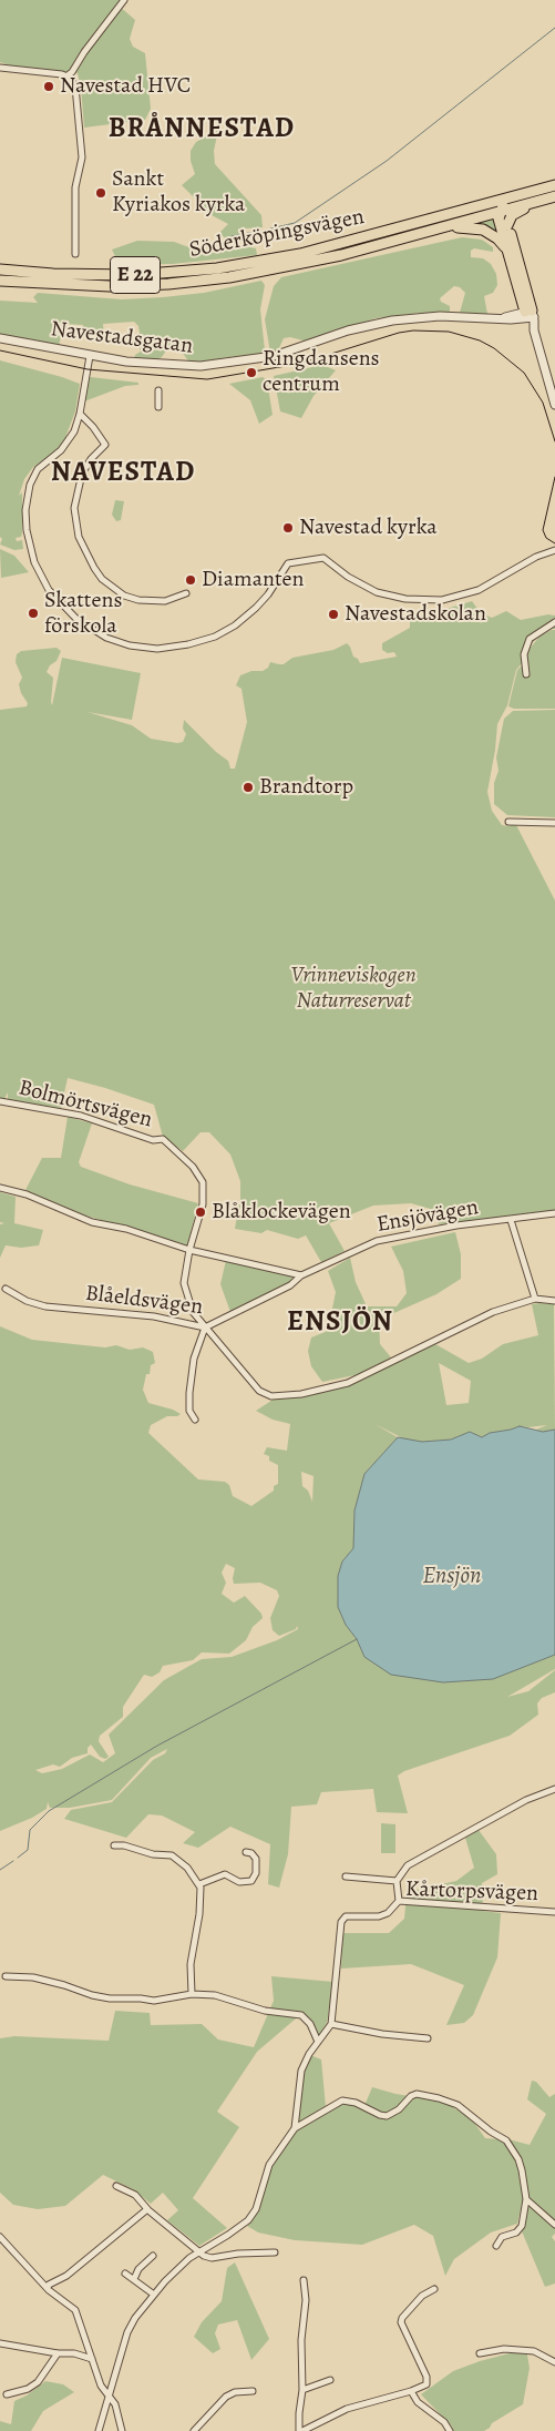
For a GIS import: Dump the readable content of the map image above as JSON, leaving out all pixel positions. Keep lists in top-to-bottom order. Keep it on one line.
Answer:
{"streets":{"highway":["Söderköpingsvägen","E 22"],"street":["Navestadsgatan","Bolmörtsvägen","Ensjövägen","Blåeldsvägen","Kårtorpsvägen"]},"crossings":[["Ensjövägen","Blåeldsvägen"]],"districts":["BRÅNNESTAD","NAVESTAD","ENSJÖN"],"water":["Ensjön"],"parks":["Vrinneviskogen Naturreservat"],"places":["Navestad HVC","Sankt Kyriakos kyrka","Ringdansens centrum","Navestad kyrka","Diamanten","Skattens förskola","Navestadskolan","Brandtorp","Blåklockevägen"]}
